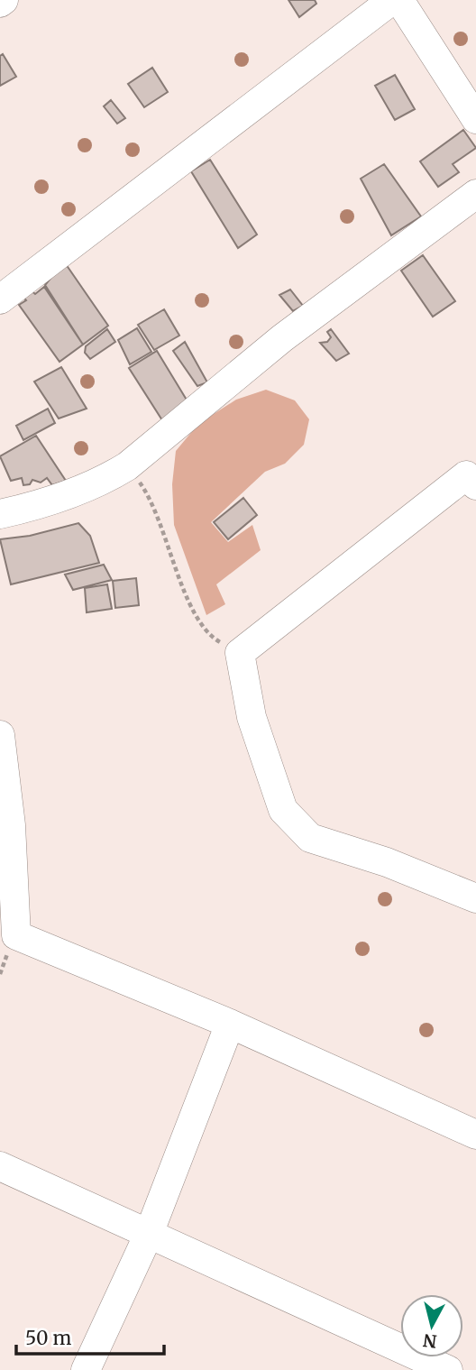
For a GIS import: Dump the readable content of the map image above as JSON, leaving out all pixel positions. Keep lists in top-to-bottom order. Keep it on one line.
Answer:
{"scale_bar":"50 m","north":"bottom"}
